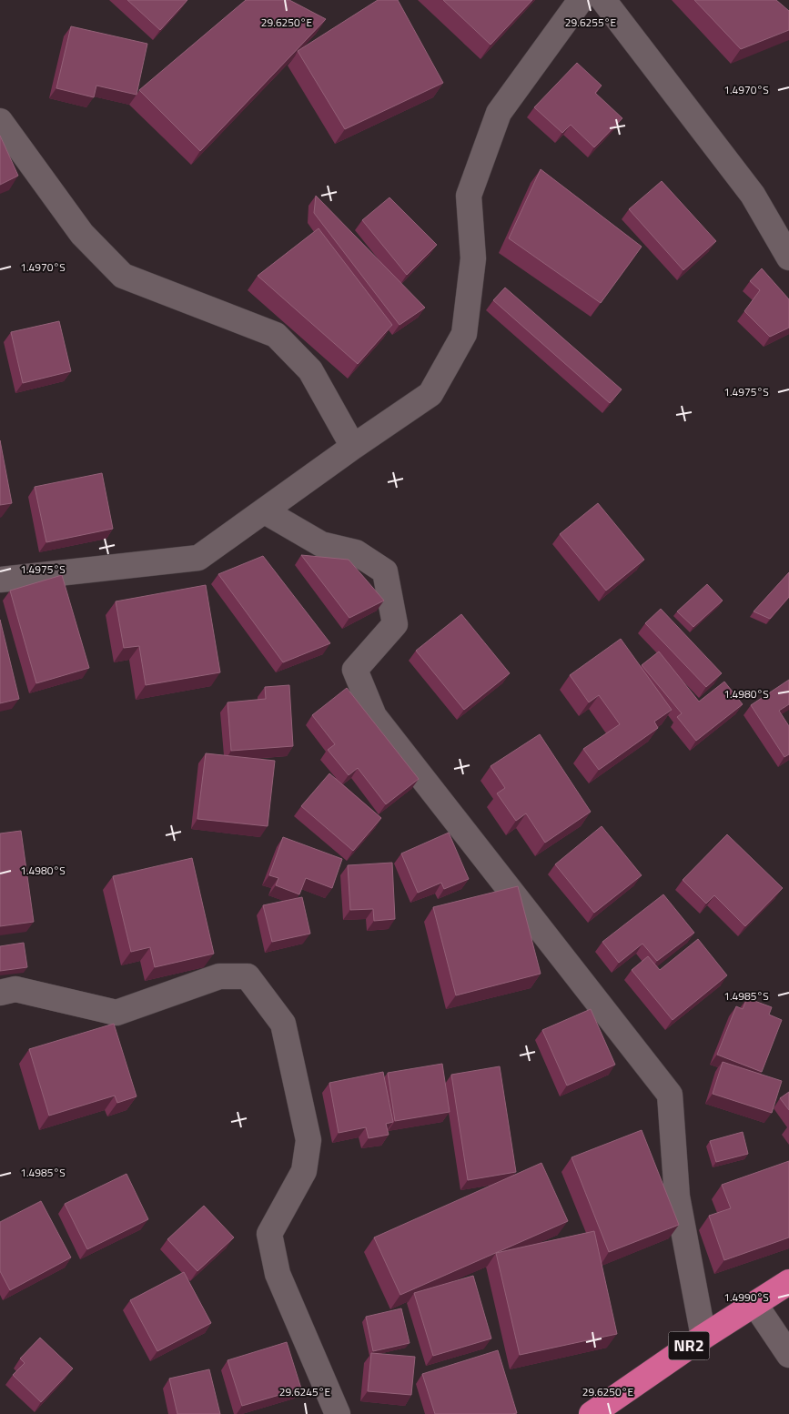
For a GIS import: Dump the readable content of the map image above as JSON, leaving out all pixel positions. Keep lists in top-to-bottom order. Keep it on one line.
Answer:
{"streets":{"highway":["NR2"]},"coordinates":["29.6250°E","29.6255°E","1.4970°S","1.4975°S","1.4980°S","1.4985°S","1.4990°S","29.6245°E"]}
